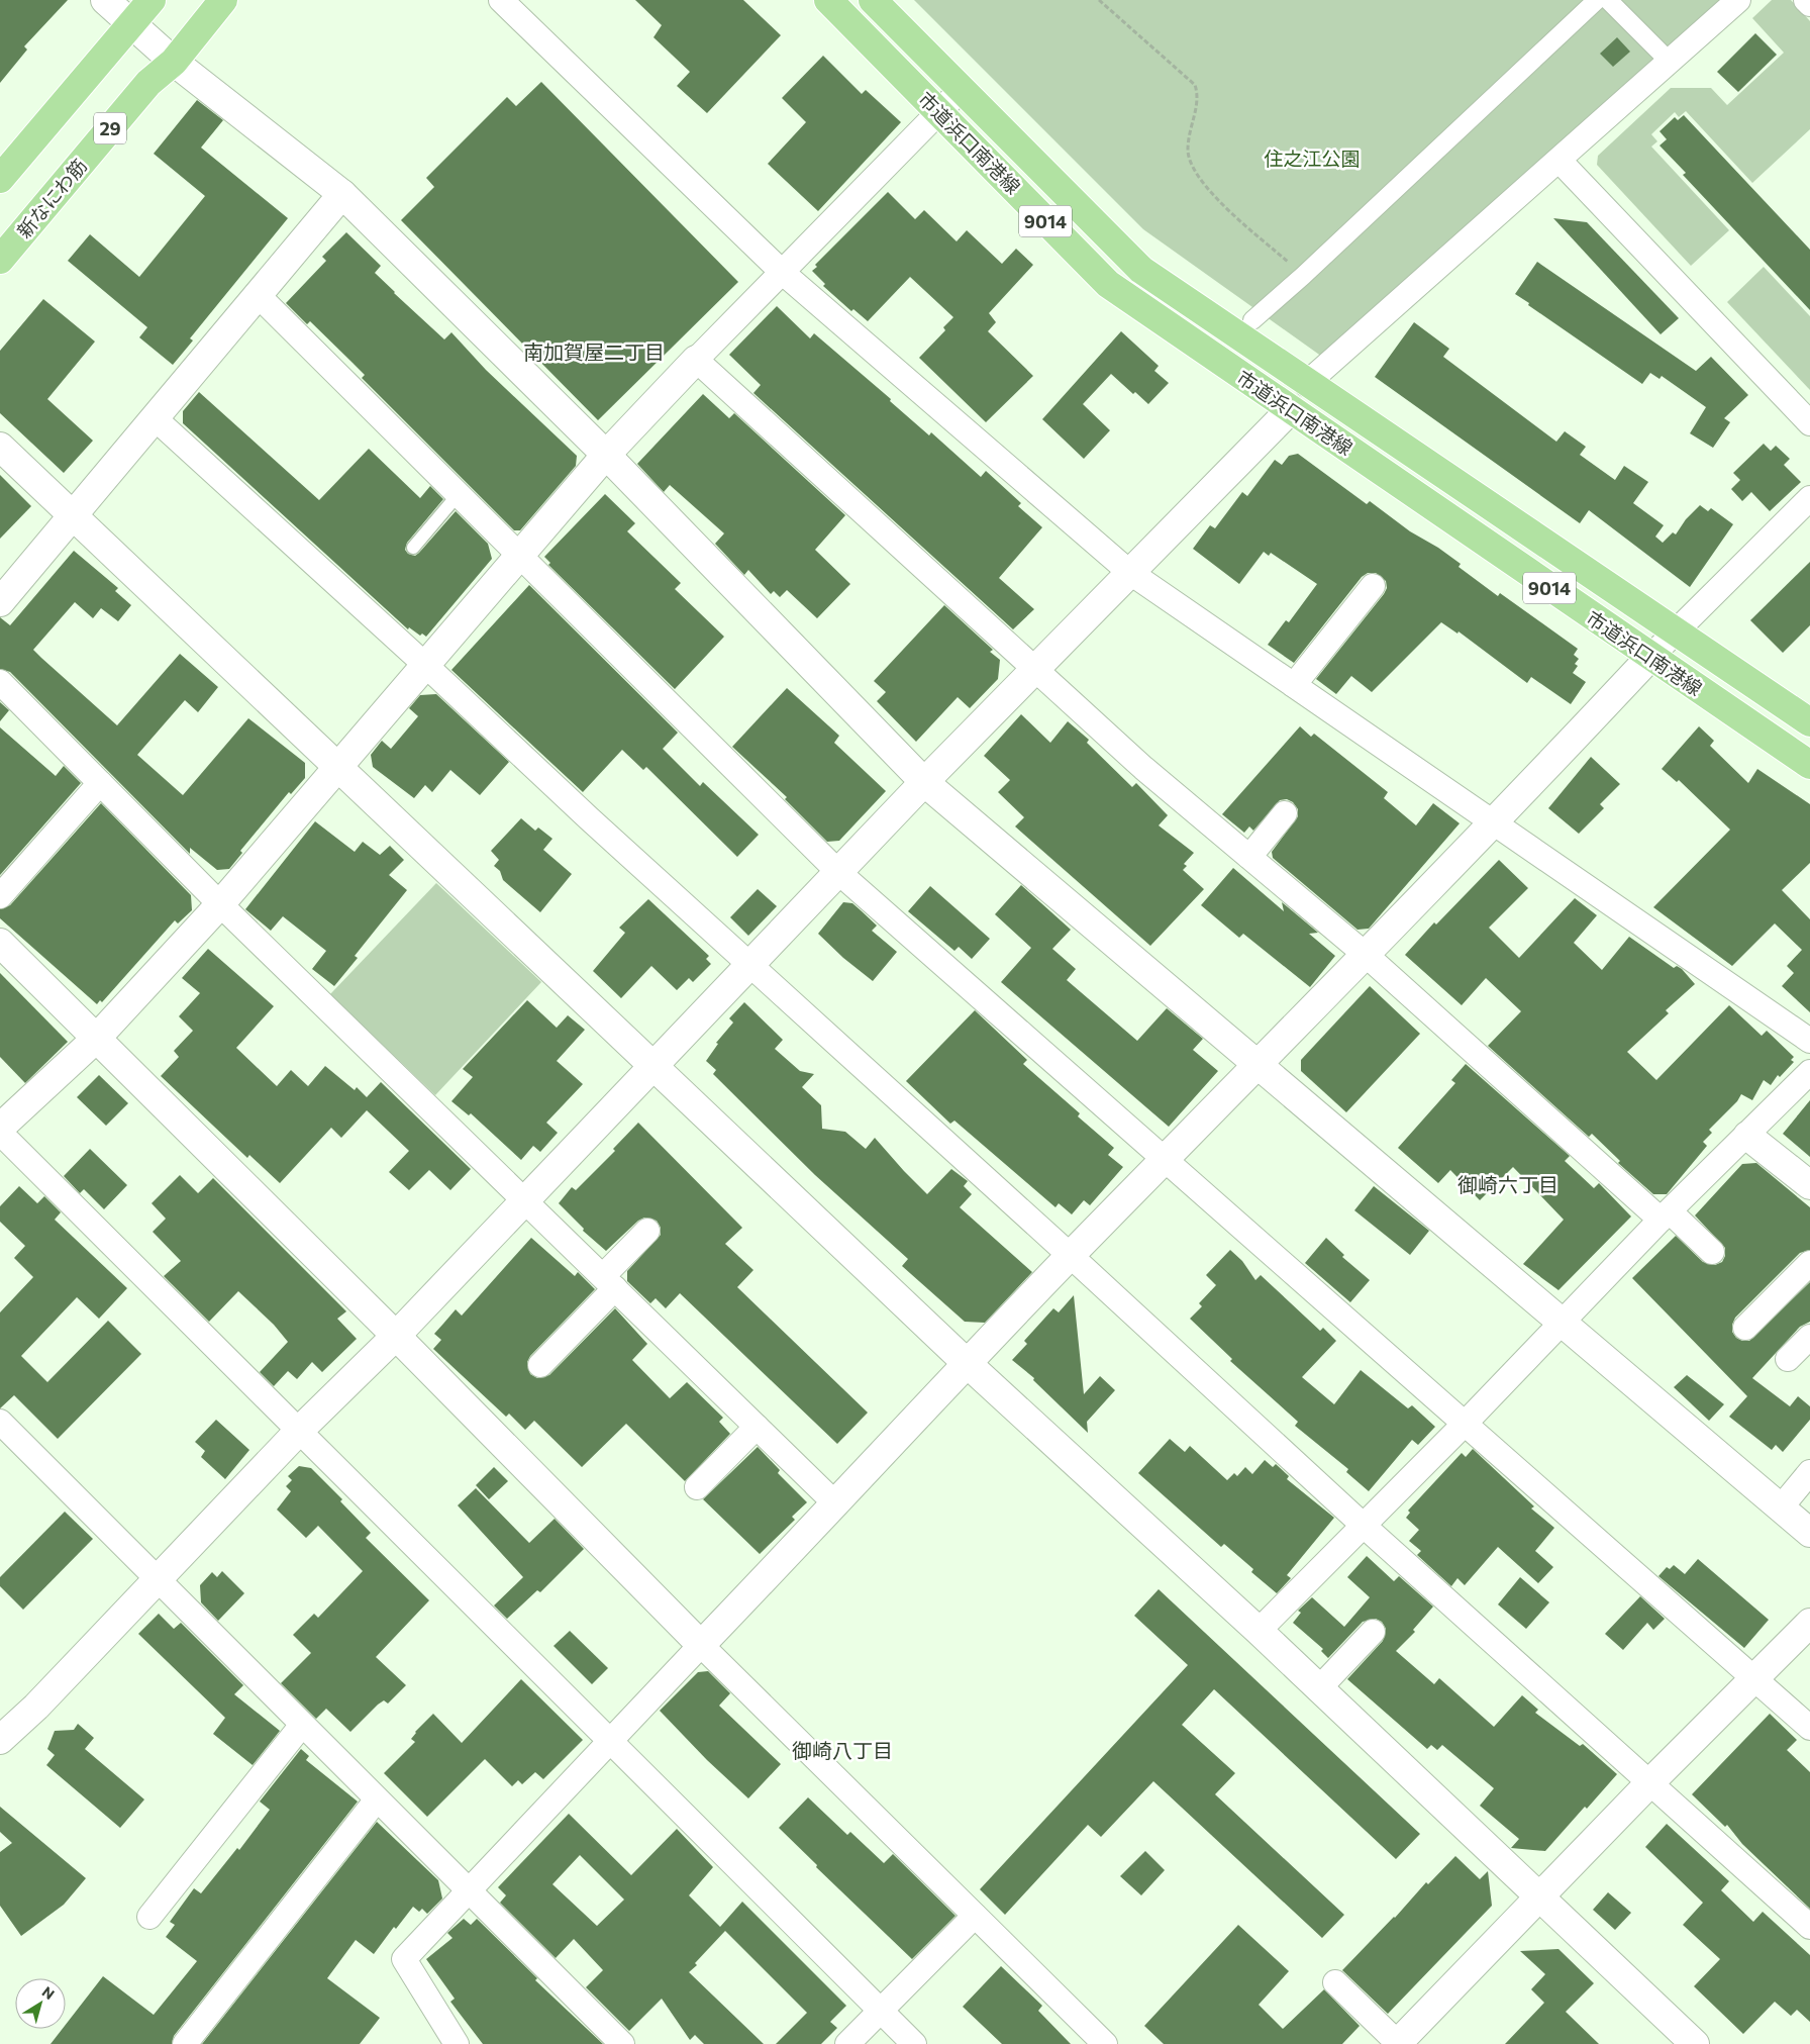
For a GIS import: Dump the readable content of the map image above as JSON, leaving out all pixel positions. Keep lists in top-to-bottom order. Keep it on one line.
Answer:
{"streets":{"main road":["29","市道浜口南港線","新なにわ筋","9014"]},"districts":["南加賀屋二丁目","御崎六丁目","御崎八丁目"],"parks":["住之江公園"],"north":"top right"}
